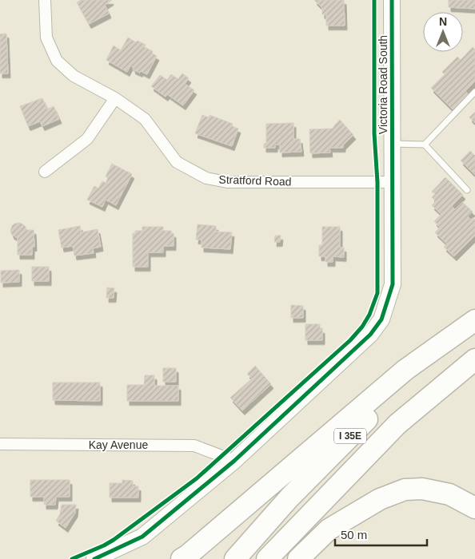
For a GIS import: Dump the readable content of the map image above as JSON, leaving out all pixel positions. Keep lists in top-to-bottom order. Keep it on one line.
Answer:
{"streets":{"highway":["I 35E"],"street":["Victoria Road South","Stratford Road","Kay Avenue"]},"crossings":[["Victoria Road South","Stratford Road"],["Victoria Road South","Kay Avenue"]],"scale_bar":"50 m","north":"top"}
